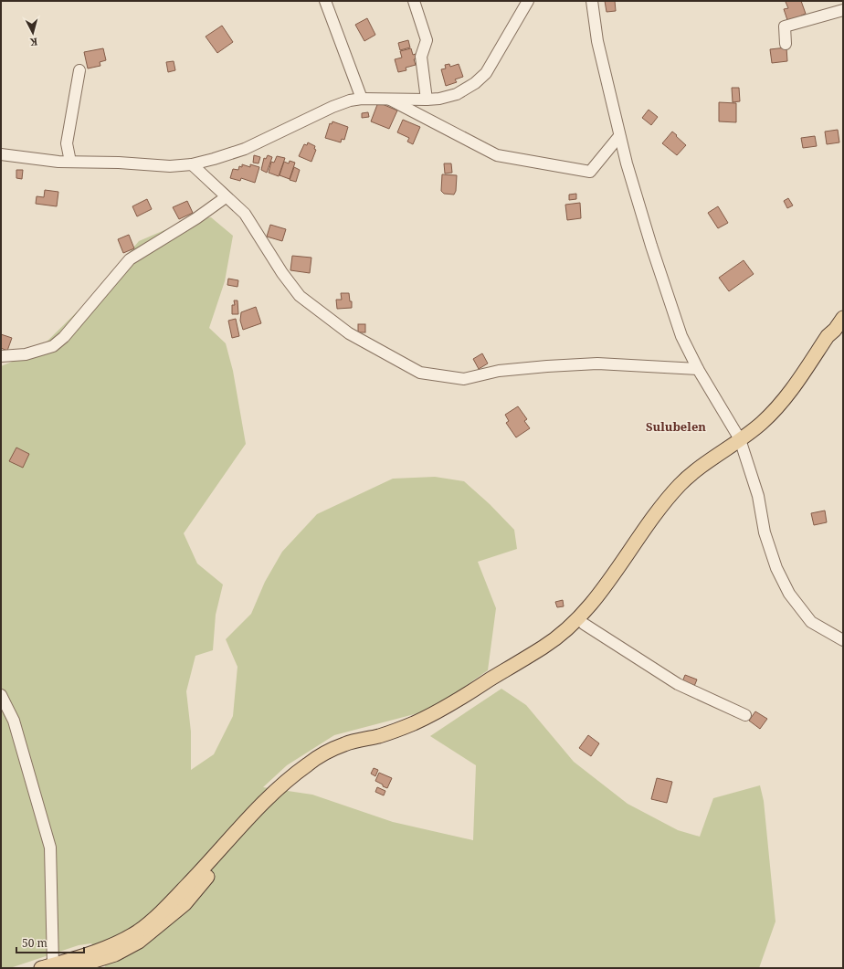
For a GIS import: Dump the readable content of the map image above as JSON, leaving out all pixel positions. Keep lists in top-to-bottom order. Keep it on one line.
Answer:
{"districts":["Sulubelen"],"scale_bar":"50 m","north":"bottom"}
